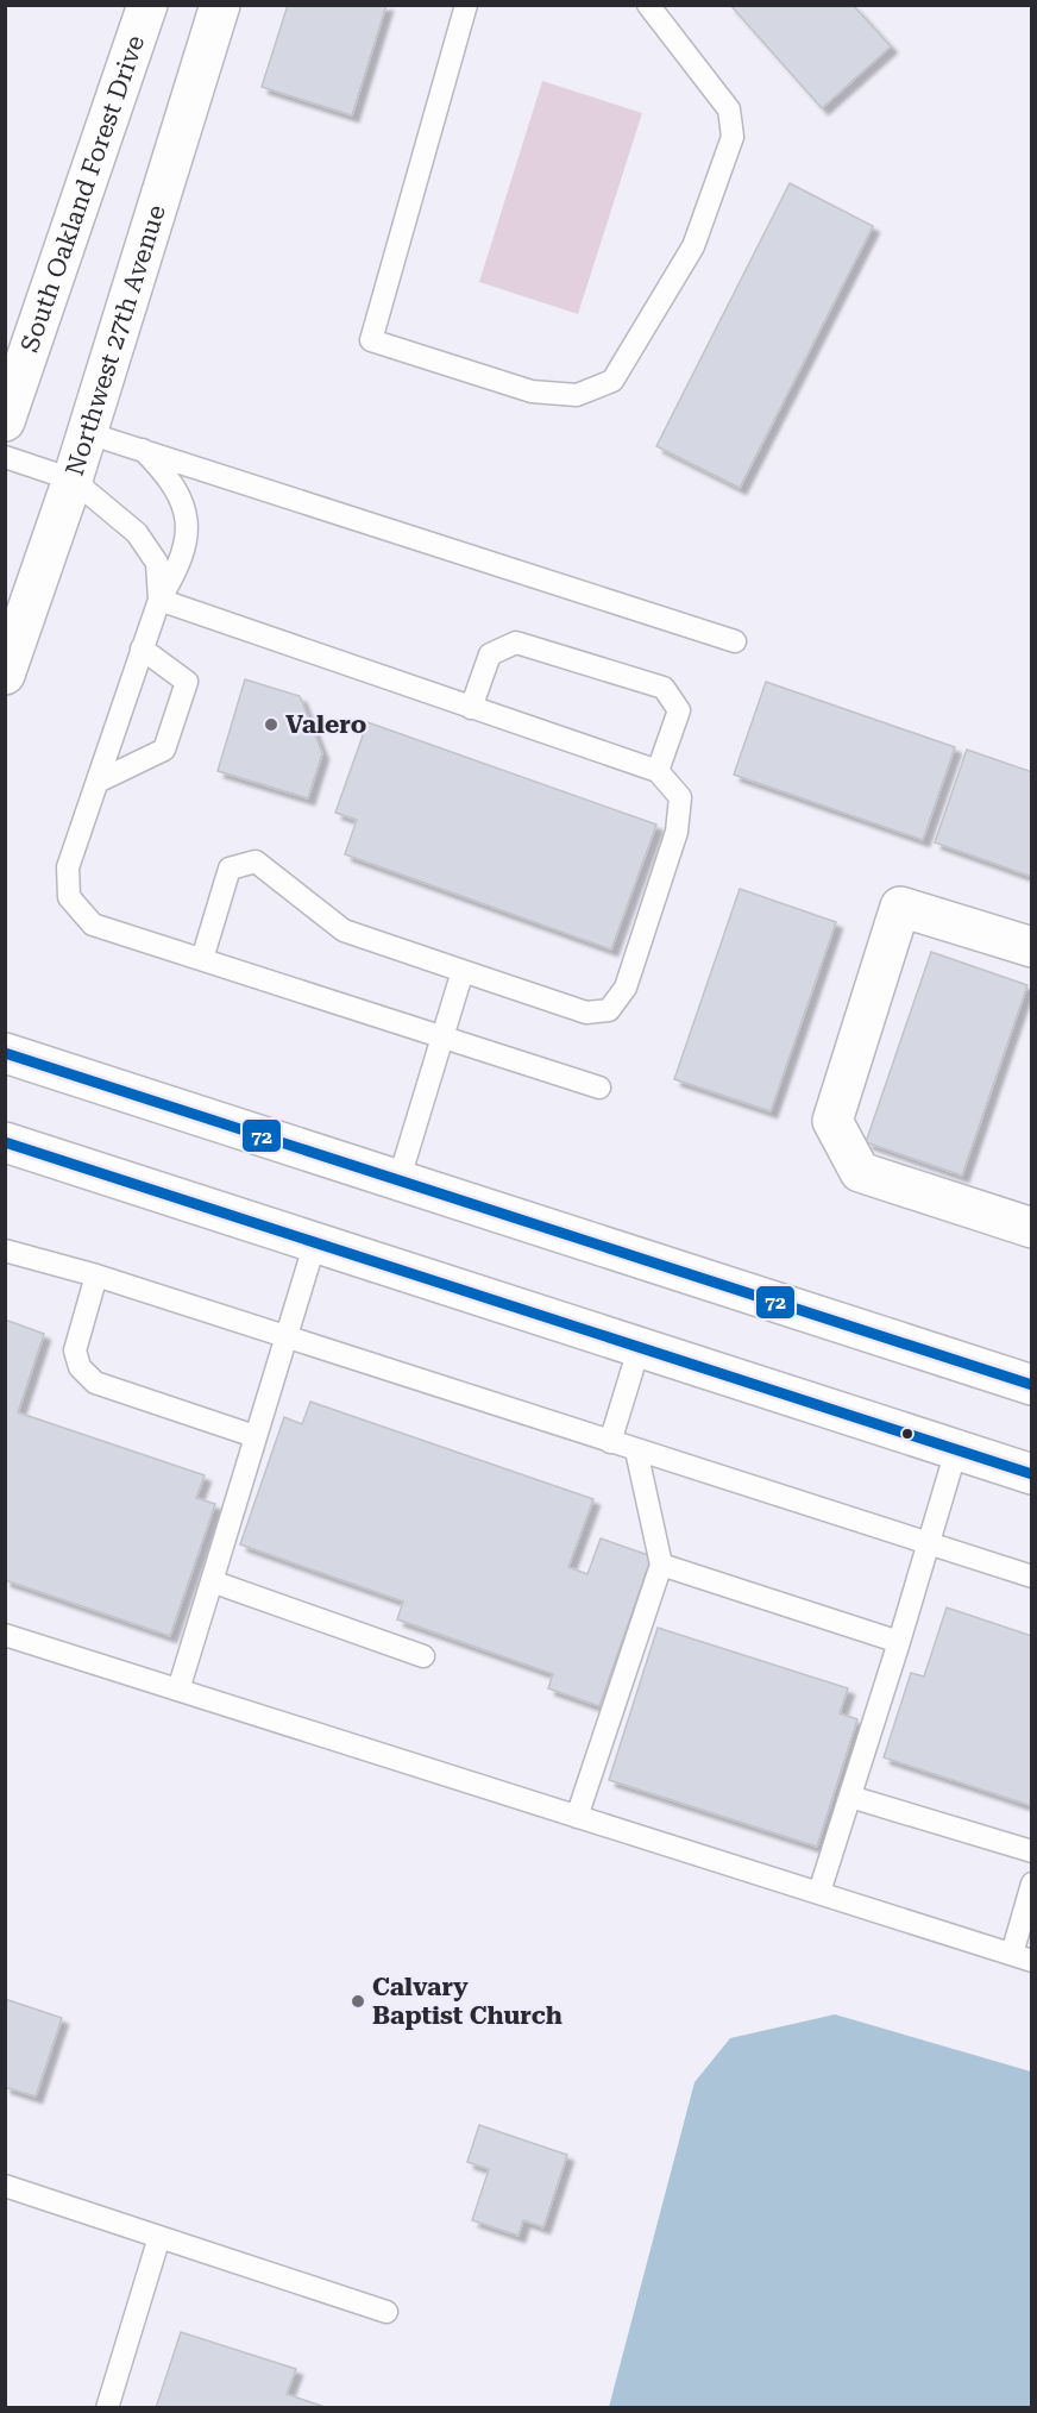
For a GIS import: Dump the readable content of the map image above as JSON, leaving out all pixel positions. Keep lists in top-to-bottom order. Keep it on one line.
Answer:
{"streets":{"main road":["South Oakland Forest Drive","Northwest 27th Avenue"]},"places":["Valero","Calvary Baptist Church"],"lines":["transit line 72"]}
